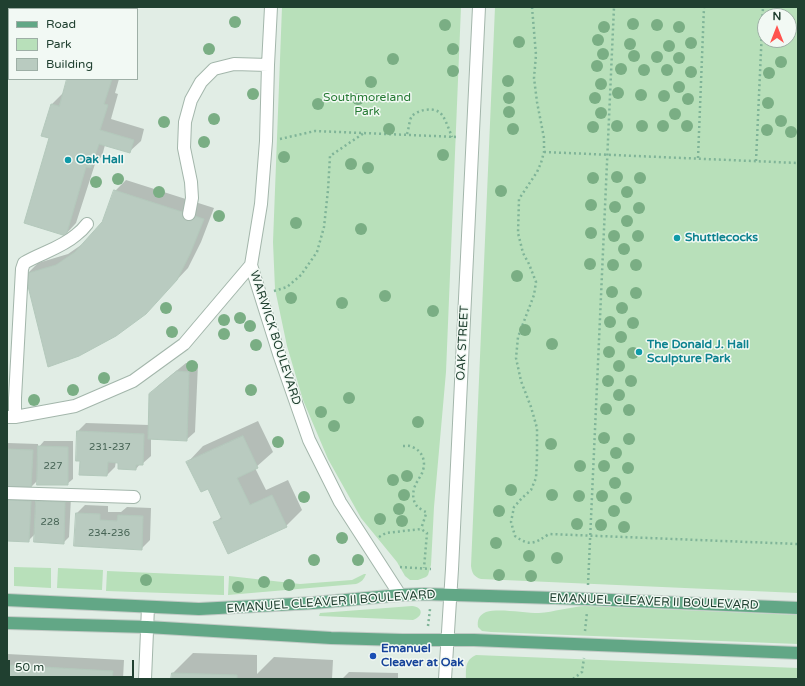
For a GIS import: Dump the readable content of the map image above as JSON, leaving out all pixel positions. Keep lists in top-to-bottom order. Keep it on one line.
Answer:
{"streets":{"main road":["EMANUEL CLEAVER II BOULEVARD"],"street":["WARWICK BOULEVARD","OAK STREET"]},"crossings":[["WARWICK BOULEVARD","EMANUEL CLEAVER II BOULEVARD"],["OAK STREET","EMANUEL CLEAVER II BOULEVARD"]],"parks":["Southmoreland Park"],"places":["Oak Hall","Shuttlecocks","The Donald J. Hall Sculpture Park","Emanuel Cleaver at Oak"],"house_numbers":["231-237","227","228","234-236"],"legend":["Road","Park","Building"],"scale_bar":"50 m","north":"top"}
